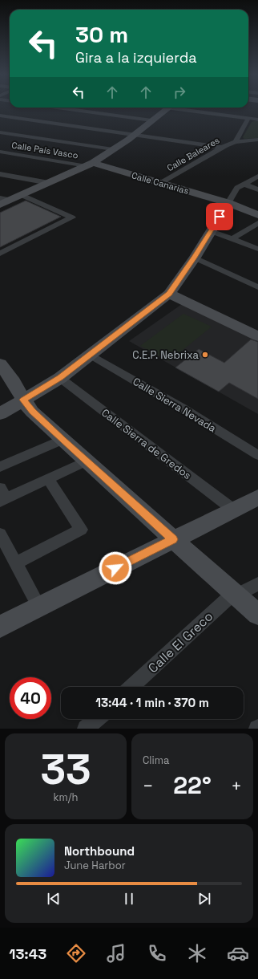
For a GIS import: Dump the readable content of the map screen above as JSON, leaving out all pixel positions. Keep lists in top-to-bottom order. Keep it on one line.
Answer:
{"streets":{"street":["Calle País Vasco","Calle Baleares","Calle Canarias","Calle Sierra Nevada","Calle Sierra de Gredos","Calle El Greco"]},"crossings":[["Calle País Vasco","Calle Canarias"],["Calle Baleares","Calle Canarias"]],"places":["C.E.P. Nebrixa"],"page":{"turn":["30 m","Gira a la izquierda"],"limit":"40","trip":"13:44 · 1 min · 370 m","tile":[["33","km/h"],"Clima"],"heat":["−","22°","+"],"song":["Northbound","June Harbor"],"tabs":"13:43"}}
